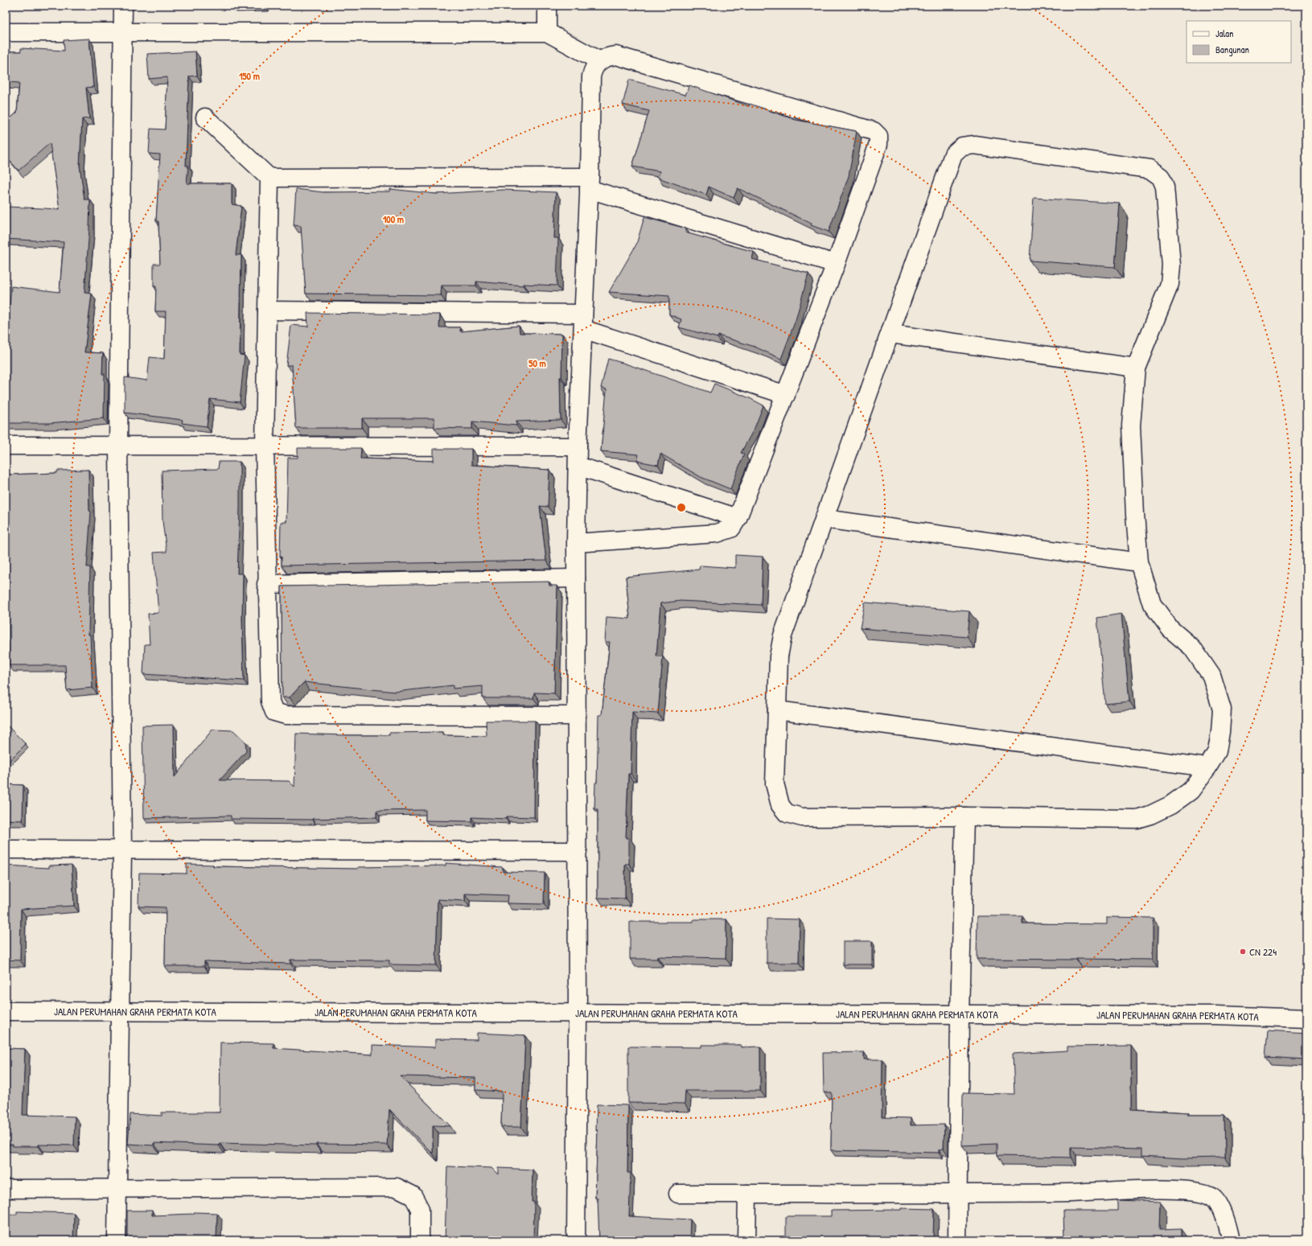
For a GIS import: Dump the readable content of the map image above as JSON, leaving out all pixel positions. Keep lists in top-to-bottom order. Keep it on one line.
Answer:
{"streets":{"street":["JALAN PERUMAHAN GRAHA PERMATA KOTA"]},"places":["CN 224"],"legend":["Jalan","Bangunan"],"rings":["150 m","100 m","50 m"]}
